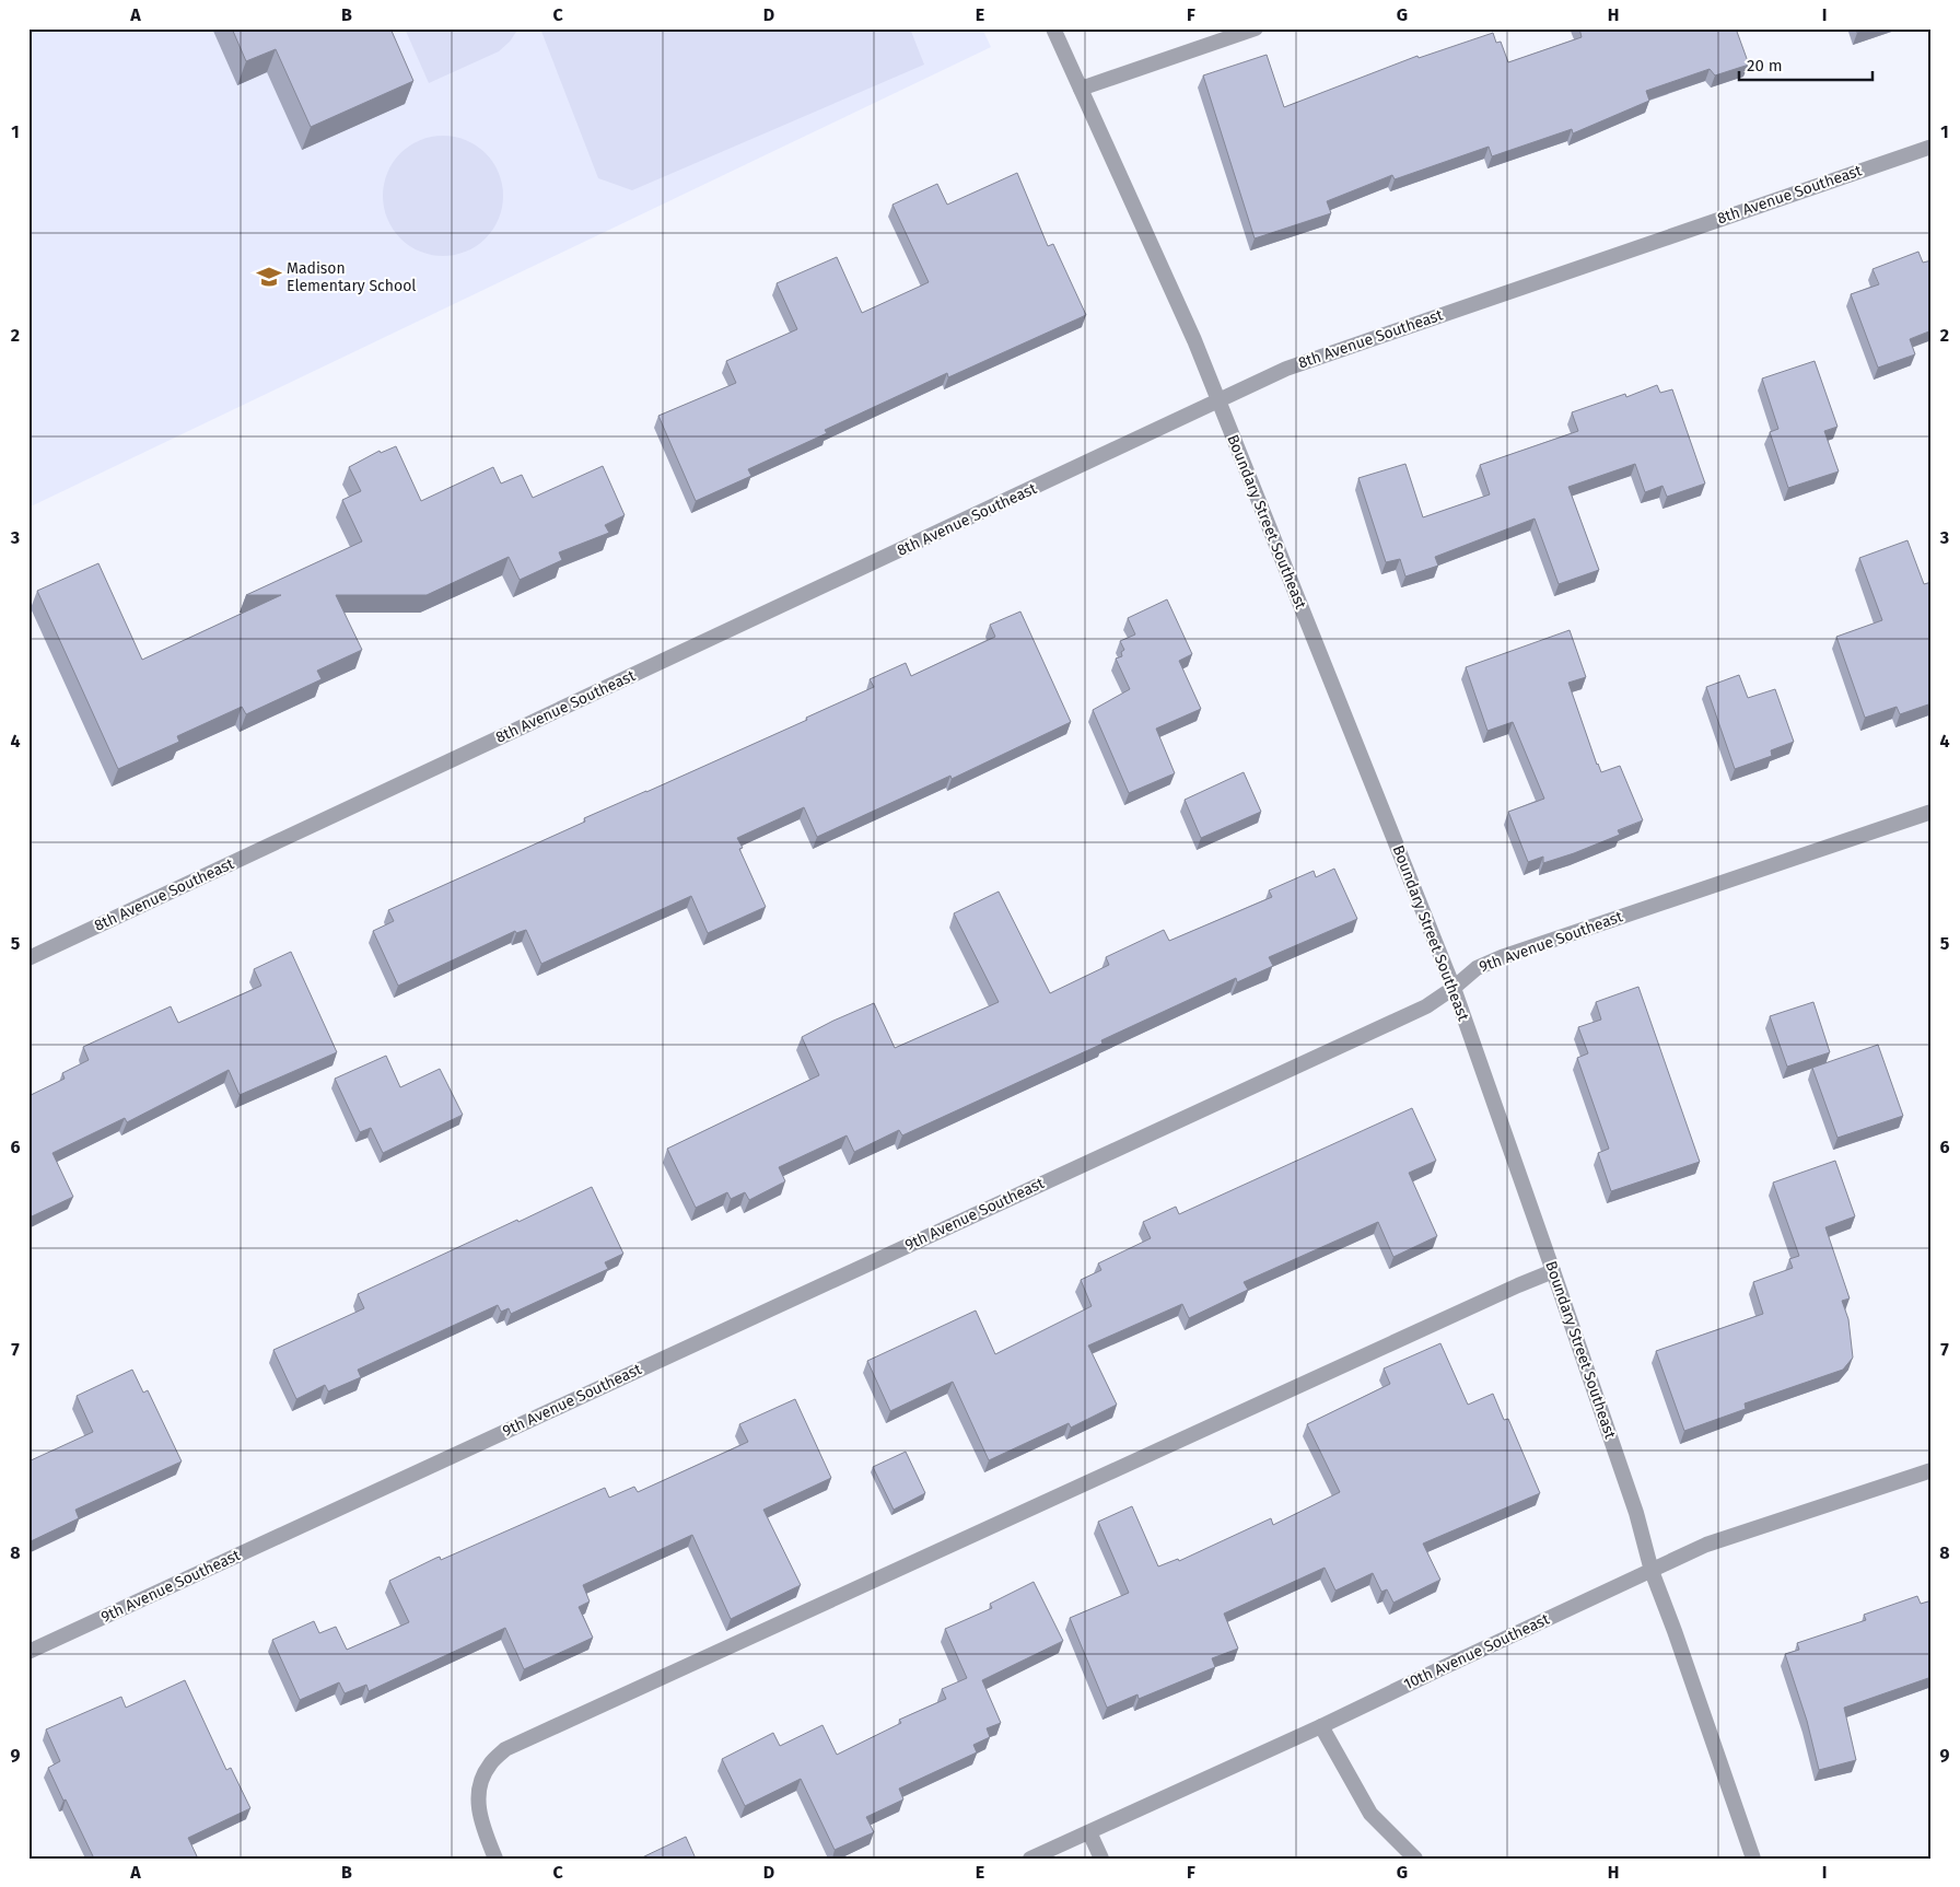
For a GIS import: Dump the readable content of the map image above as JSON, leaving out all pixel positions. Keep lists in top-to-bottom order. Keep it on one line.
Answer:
{"streets":{"street":["8th Avenue Southeast","Boundary Street Southeast","9th Avenue Southeast","10th Avenue Southeast"]},"crossings":[["8th Avenue Southeast","Boundary Street Southeast"],["Boundary Street Southeast","9th Avenue Southeast"],["Boundary Street Southeast","10th Avenue Southeast"]],"places":{"school or university":["Madison Elementary School"]},"scale_bar":"20 m","grid":{"columns":["A","B","C","D","E","F","G","H","I"],"rows":["1","2","3","4","5","6","7","8","9"]}}
